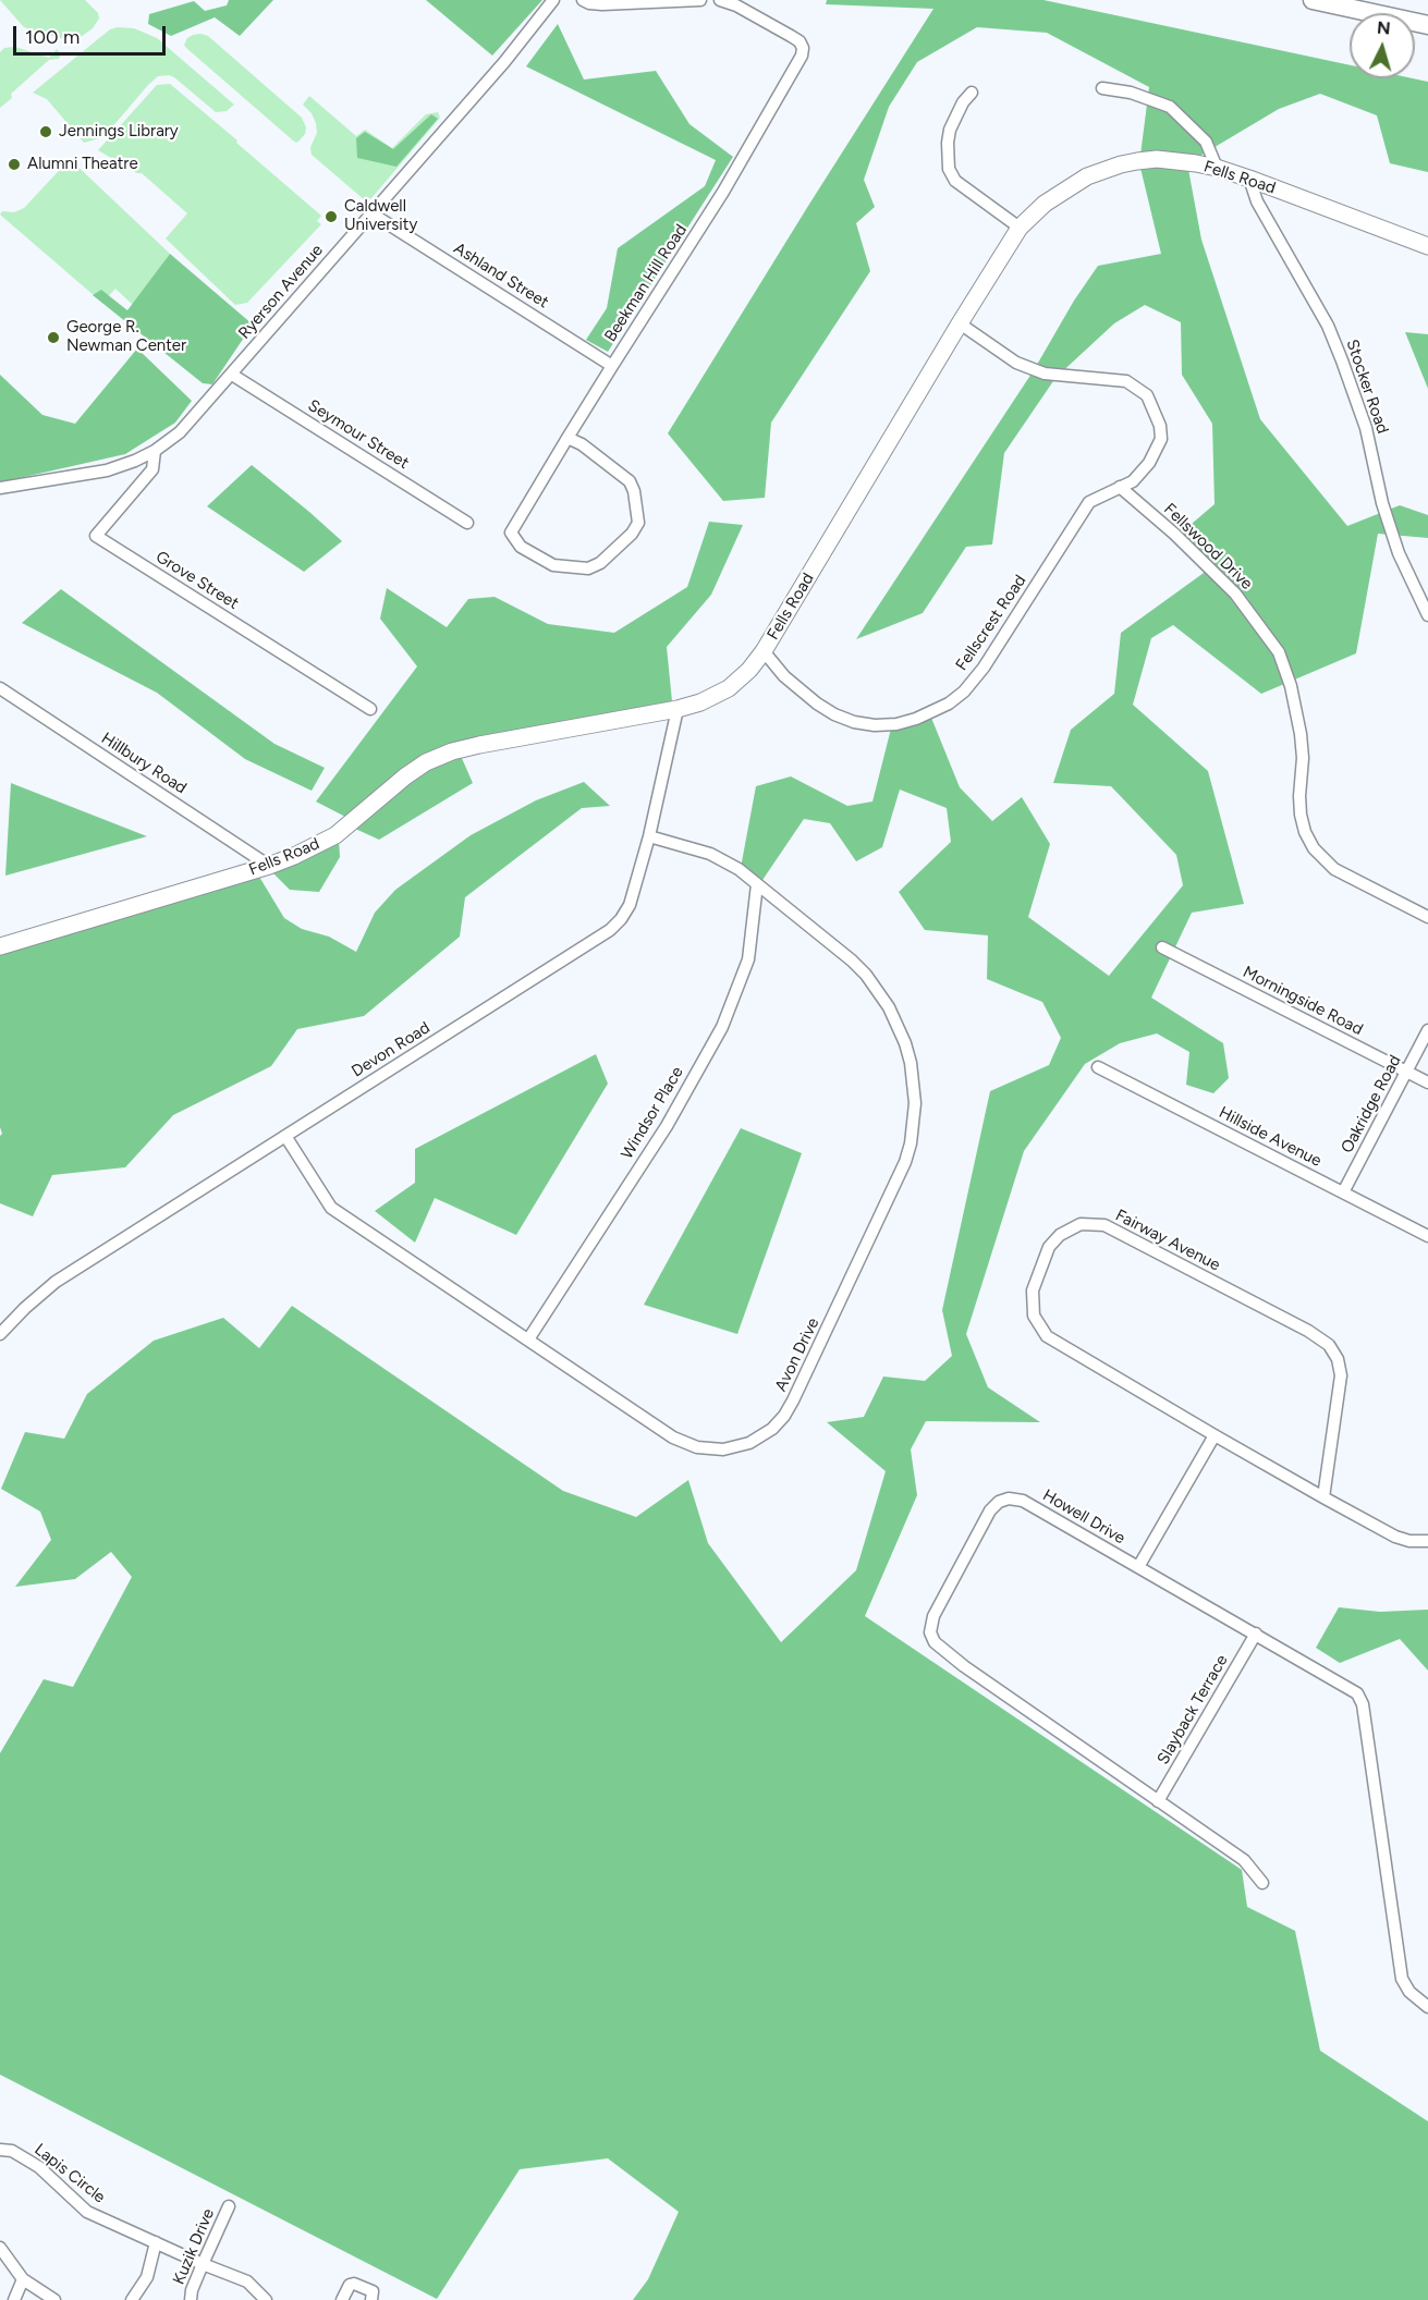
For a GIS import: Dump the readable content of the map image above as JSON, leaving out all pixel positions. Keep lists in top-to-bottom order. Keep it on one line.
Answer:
{"streets":{"street":["Fells Road","Ashland Street","Beekman Hill Road","Ryerson Avenue","Stocker Road","Seymour Street","Fellswood Drive","Grove Street","Fellscrest Road","Hillbury Road","Morningside Road","Devon Road","Oakridge Road","Windsor Place","Hillside Avenue","Fairway Avenue","Avon Drive","Howell Drive","Slayback Terrace","Lapis Circle","Kuzik Drive"]},"crossings":[["Fells Road","Stocker Road"],["Fells Road","Fellscrest Road"],["Fells Road","Hillbury Road"],["Fells Road","Devon Road"],["Ashland Street","Beekman Hill Road"],["Ashland Street","Ryerson Avenue"],["Ryerson Avenue","Seymour Street"],["Ryerson Avenue","Grove Street"],["Fellswood Drive","Fellscrest Road"],["Morningside Road","Oakridge Road"],["Devon Road","Avon Drive"],["Oakridge Road","Hillside Avenue"],["Windsor Place","Avon Drive"],["Howell Drive","Slayback Terrace"],["Lapis Circle","Kuzik Drive"]],"places":["Jennings Library","Alumni Theatre","Caldwell University","George R. Newman Center"],"scale_bar":"100 m","north":"top"}
